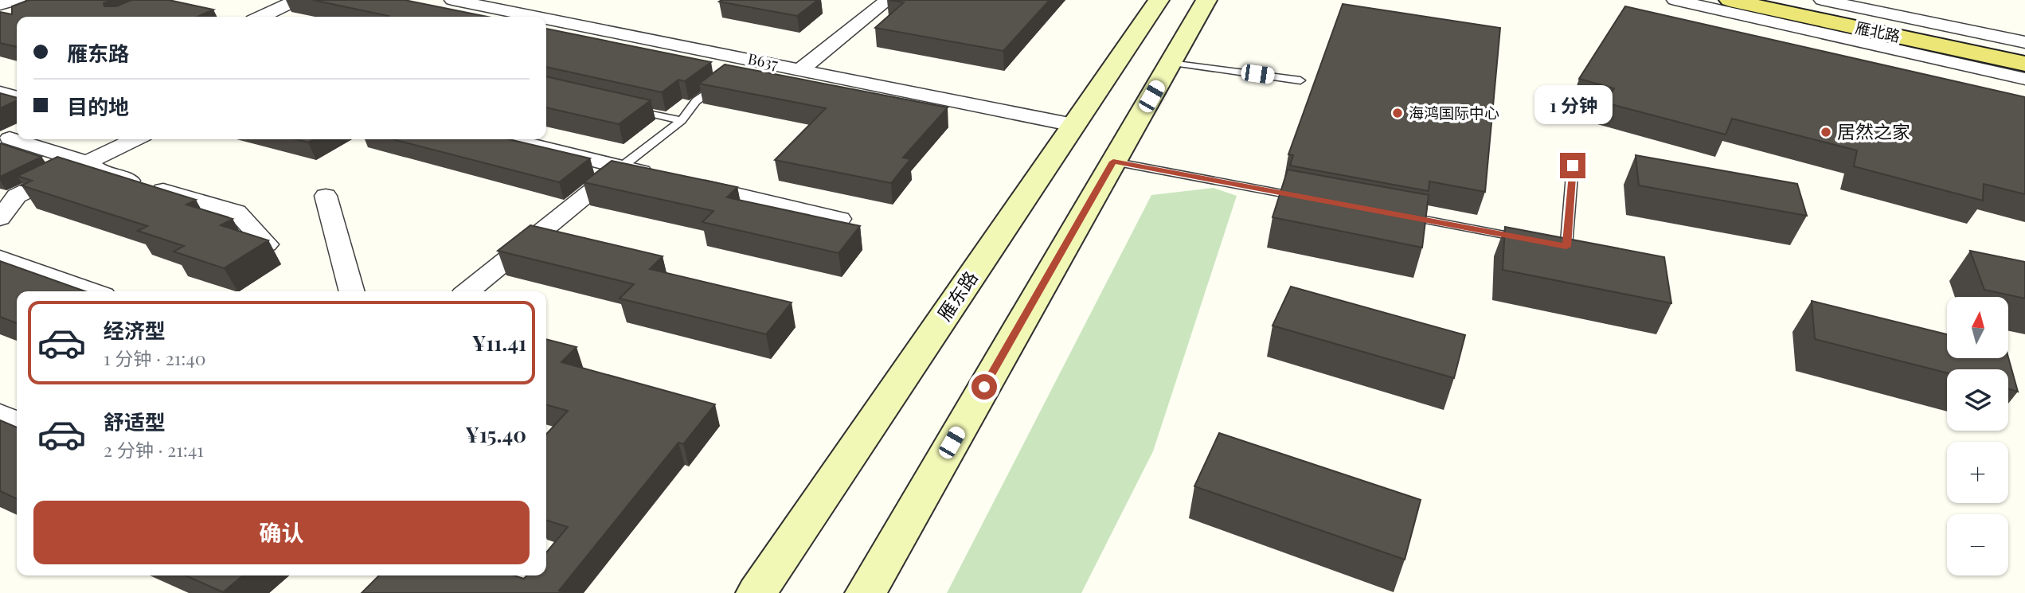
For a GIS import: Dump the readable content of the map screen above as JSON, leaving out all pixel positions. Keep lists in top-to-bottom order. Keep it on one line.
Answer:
{"streets":{"main road":["雁北路","雁东路"],"street":["B637"]},"crossings":[["B637","雁东路"]],"places":["海鸿国际中心","居然之家"],"north":"top","page":{"banner":["雁东路","目的地"],"bubble":"1 分钟","map_buttons":["+","−"],"list":[{"name":"经济型","note":"1 分钟 · 21:40","value":"¥11.41"},{"name":"舒适型","note":"2 分钟 · 21:41","value":"¥15.40"}],"buttons":"确认"}}
